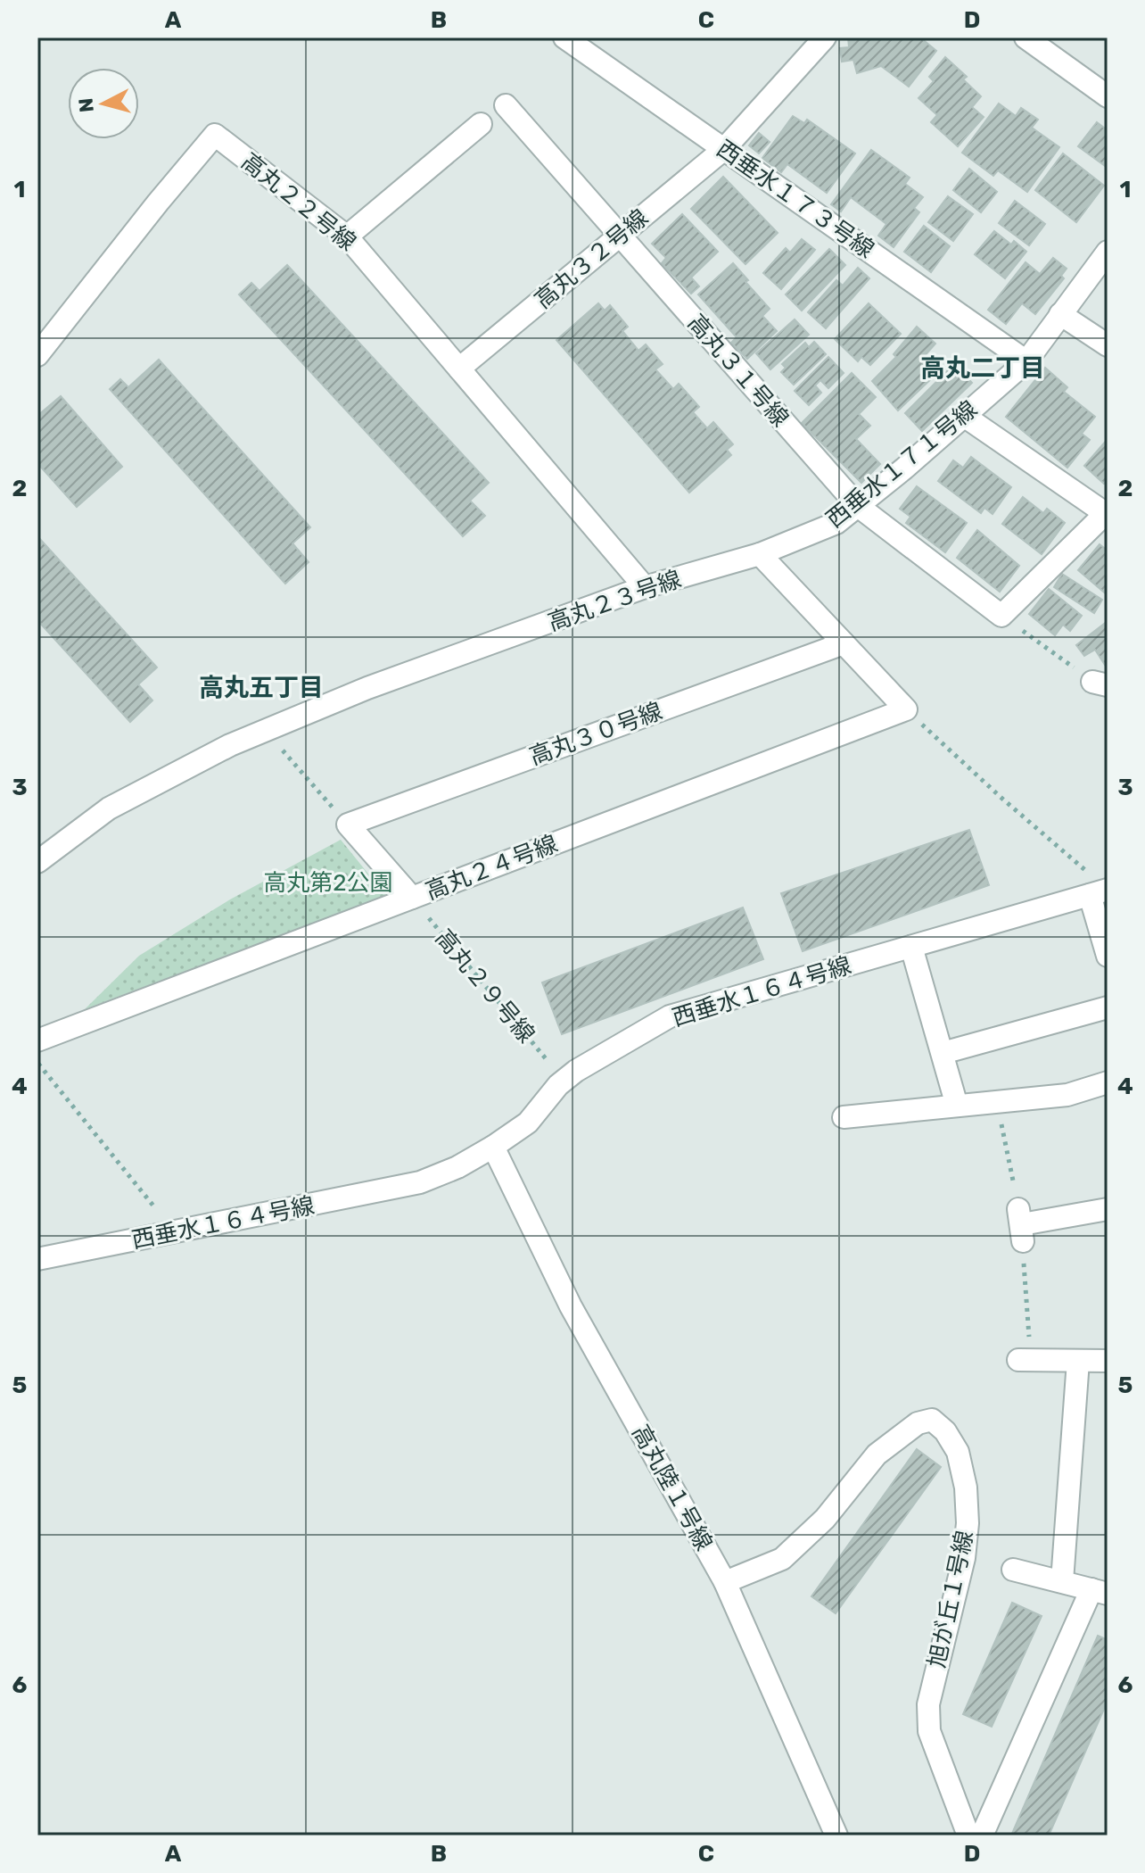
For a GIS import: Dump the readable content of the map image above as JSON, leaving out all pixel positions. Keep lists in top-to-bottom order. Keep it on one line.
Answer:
{"streets":{"street":["西垂水１７３号線","高丸２２号線","高丸３２号線","高丸３１号線","西垂水１７１号線","高丸２３号線","高丸３０号線","高丸２４号線","西垂水１６４号線","高丸陸１号線","旭が丘１号線"],"path":["高丸２９号線"]},"crossings":[["西垂水１７３号線","高丸３２号線"],["西垂水１７３号線","西垂水１７１号線"],["高丸２２号線","高丸３２号線"],["高丸２２号線","高丸２３号線"],["高丸３２号線","高丸３１号線"],["高丸３１号線","西垂水１７１号線"],["西垂水１７１号線","高丸２３号線"],["高丸２４号線","高丸２９号線"],["高丸２９号線","西垂水１６４号線"],["西垂水１６４号線","高丸陸１号線"],["高丸陸１号線","旭が丘１号線"]],"districts":["高丸二丁目","高丸五丁目"],"parks":["高丸第2公園"],"north":"left","grid":{"columns":["A","B","C","D"],"rows":["1","2","3","4","5","6"]}}
